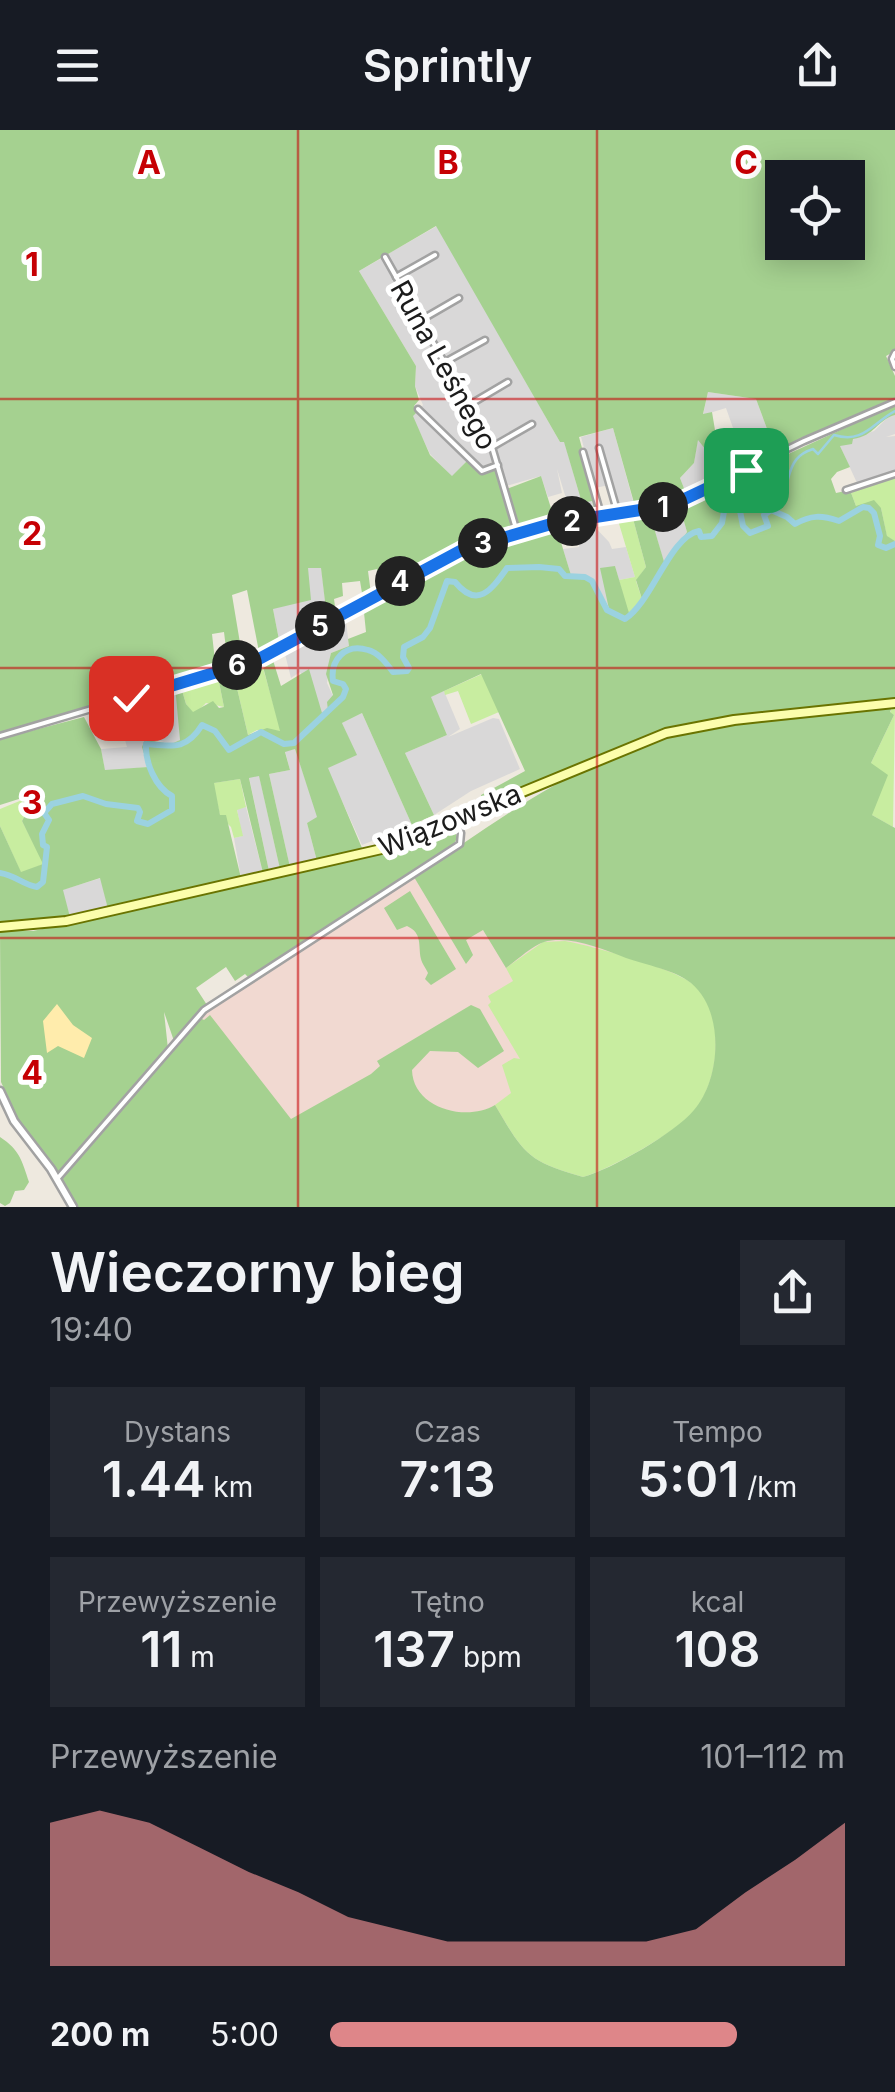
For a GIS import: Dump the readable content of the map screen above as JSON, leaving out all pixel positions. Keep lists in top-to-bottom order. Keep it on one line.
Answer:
{"streets":{"main road":["Wiązowska"],"street":["Runa Leśnego"]},"page":{"header":"Sprintly","pins":["1","2","3","4","5","6"],"heading":["Wieczorny bieg","19:40"],"stats":[["Dystans","1.44 km"],["Czas","7:13"],["Tempo","5:01 /km"],["Przewyższenie","11 m"],["Tętno","137 bpm"],["kcal","108"]],"chart":["Przewyższenie","101–112 m"],"list":[{"name":"200 m","note":"5:00"}]},"grid":{"columns":["A","B","C"],"rows":["1","2","3","4"]}}
